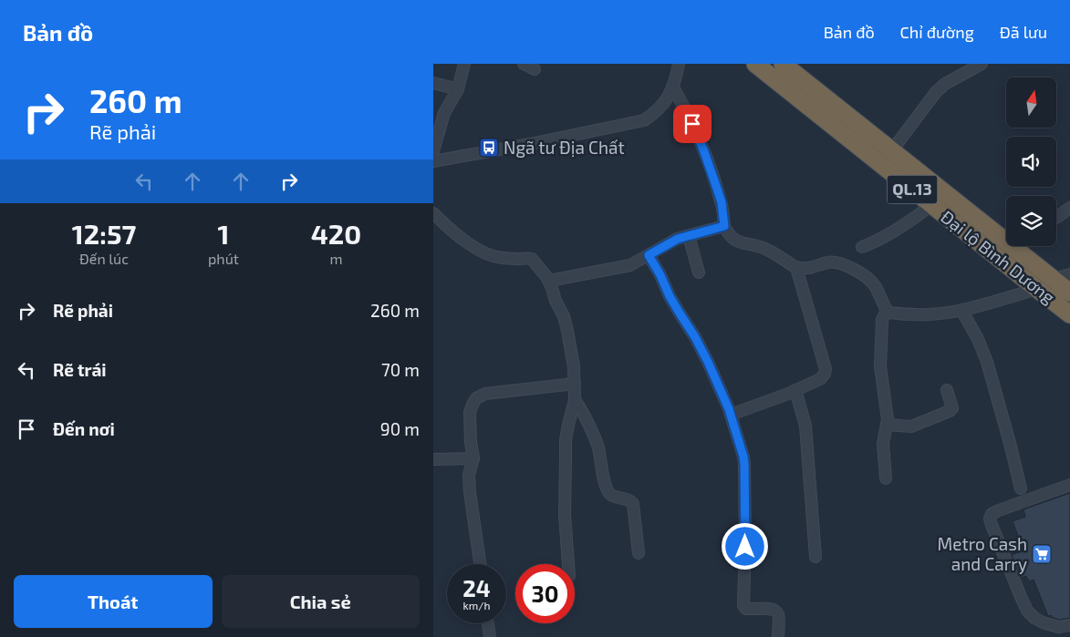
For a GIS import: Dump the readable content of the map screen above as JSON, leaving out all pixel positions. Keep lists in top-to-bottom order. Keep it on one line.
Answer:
{"streets":{"highway":["QL.13","Đại lộ Bình Dương"]},"places":{"bus stop":["Ngã tư Địa Chất"],"supermarket":["Metro Cash and Carry"]},"north":"top","page":{"header":"Bản đồ","nav":["Bản đồ","Chỉ đường","Đã lưu"],"turn":["260 m","Rẽ phải"],"eta":["12:57","Đến lúc","1","phút","420","m"],"list":[{"name":"Rẽ phải","value":"260 m"},{"name":"Rẽ trái","value":"70 m"},{"name":"Đến nơi","value":"90 m"}],"speed":"24 km/h","limit":"30","buttons":["Thoát","Chia sẻ"]}}
